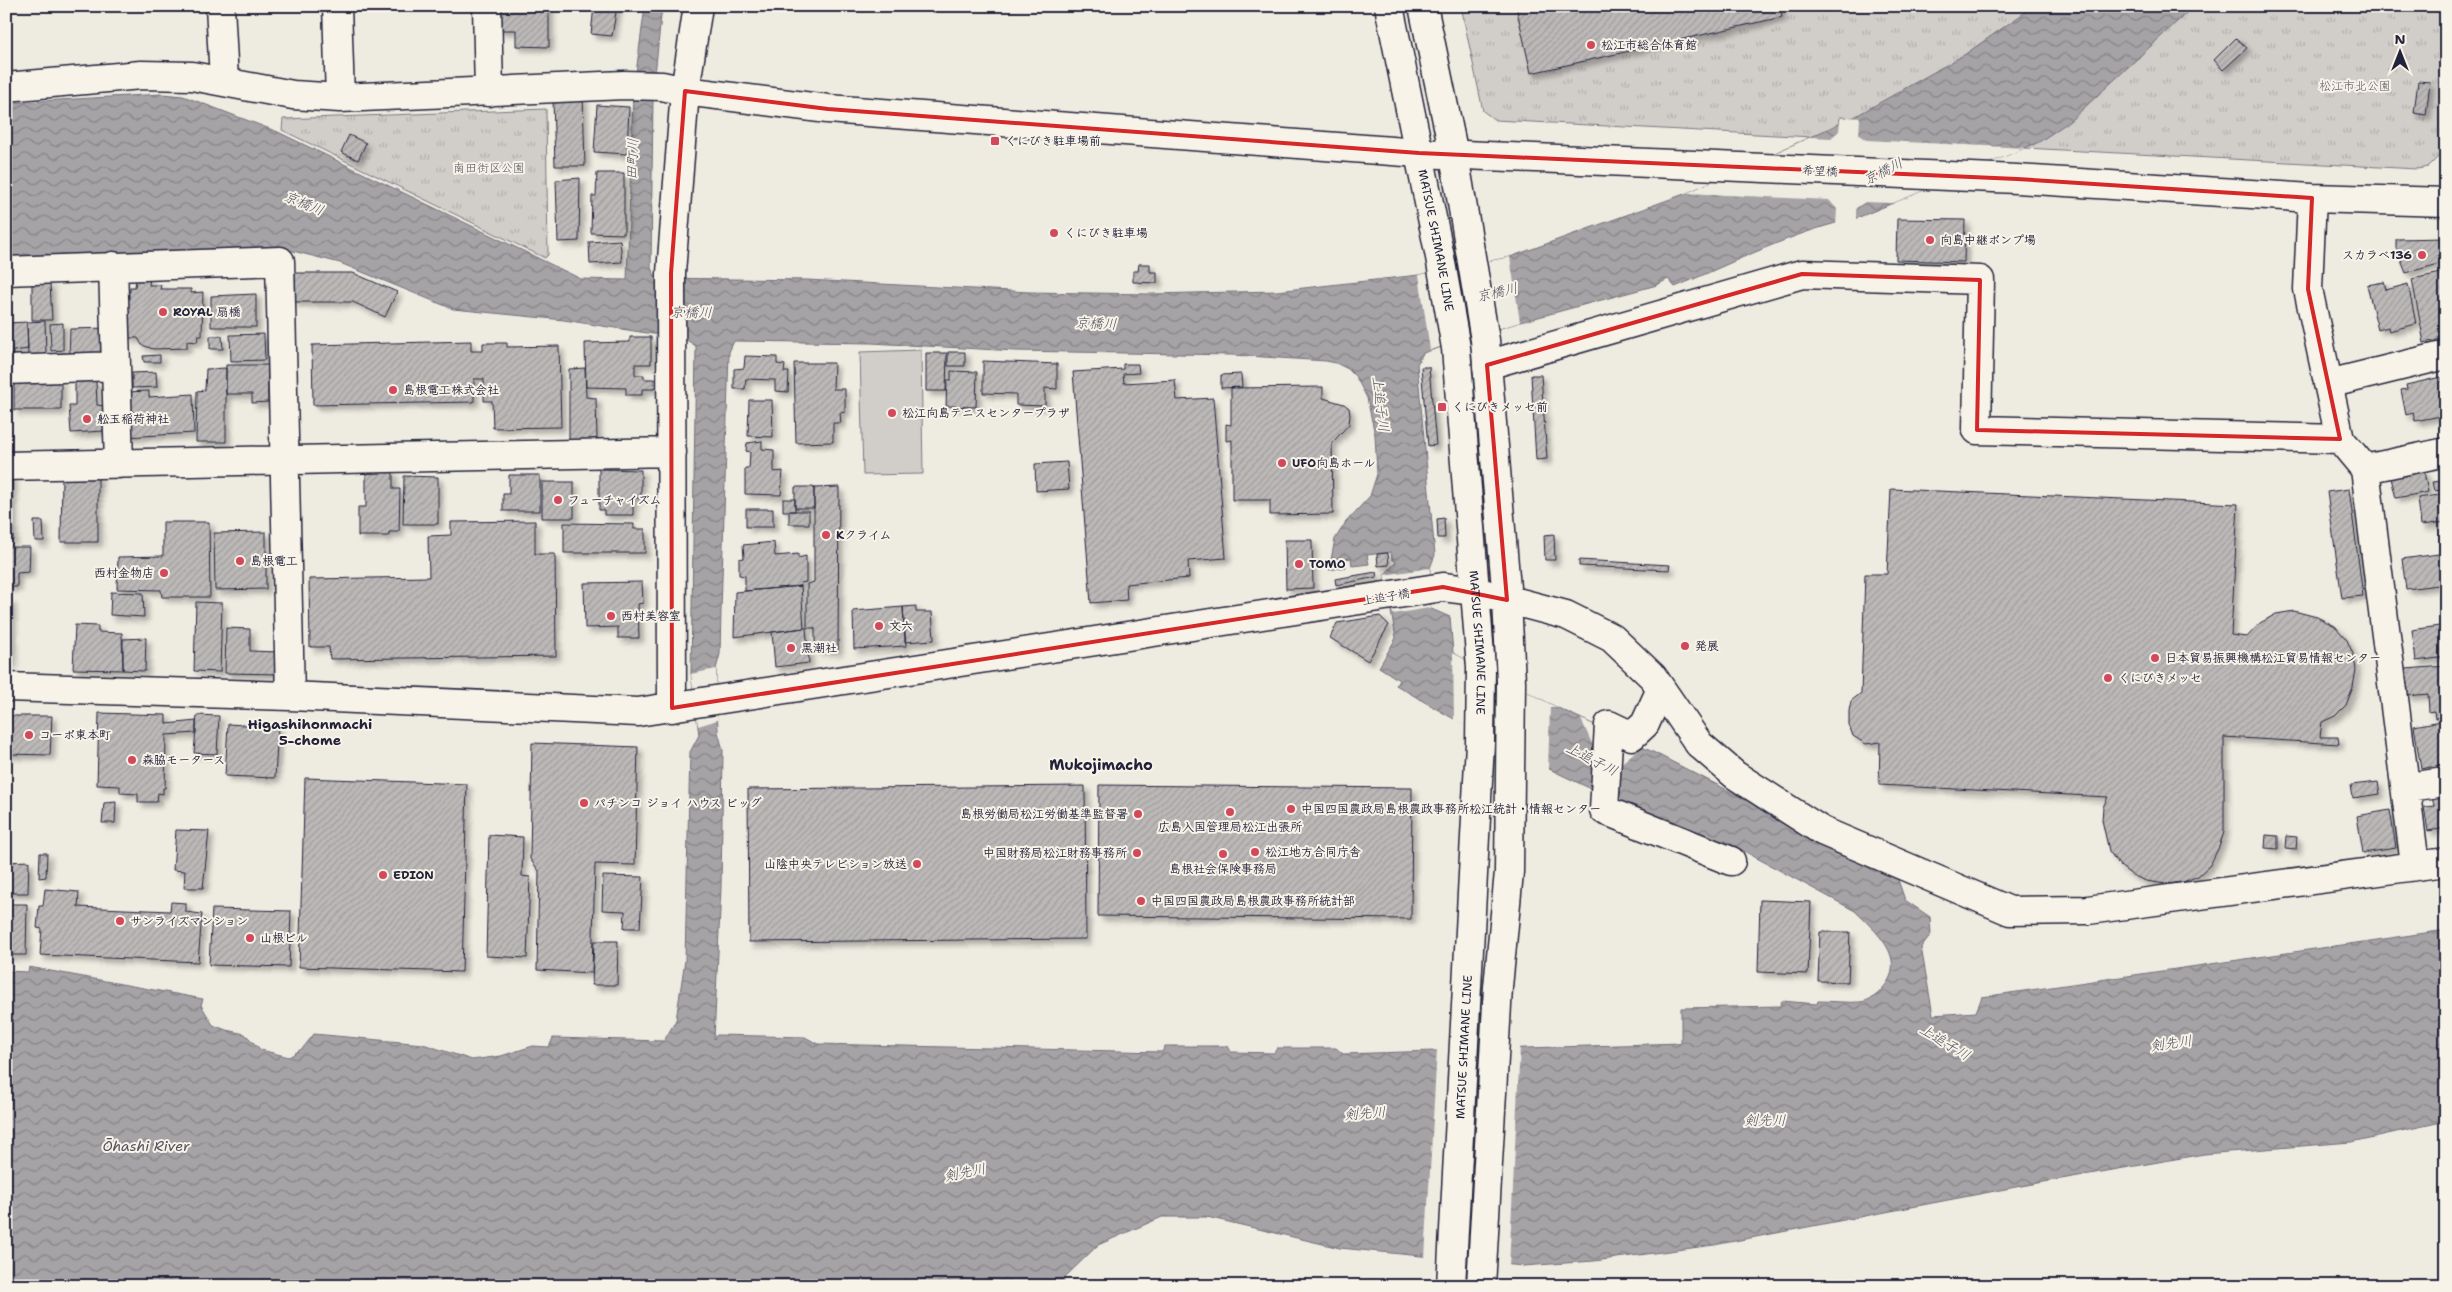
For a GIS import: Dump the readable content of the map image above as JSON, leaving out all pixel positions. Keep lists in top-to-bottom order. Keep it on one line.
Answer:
{"streets":{"street":["希望橋","MATSUE SHIMANE LINE","上追子橋"]},"crossings":[["希望橋","MATSUE SHIMANE LINE"],["MATSUE SHIMANE LINE","上追子橋"]],"districts":["Higashihonmachi 5-chome","Mukojimacho"],"water":["田町川","京橋川","上追子川","剣先川","Ōhashi River"],"parks":["松江市北公園","南田街区公園"],"places":{"other":["松江市総合体育館","くにびき駐車場","向島中継ポンプ場","スカラベ136","ROYAL 扇橋","島根電工株式会社","松江向島テニスセンタープラザ","舩玉稲荷神社","UFO向島ホール","フューチャイズム","Kクライム","島根電工","TOMO","西村金物店","西村美容室","文六","発展","黒潮社","日本貿易振興機構松江貿易情報センター","くにびきメッセ","コーポ東本町","森脇モータース","パチンコ ジョイ ハウス ビッグ","中国四国農政局島根農政事務所松江統計・情報センター","広島入国管理局松江出張所","島根労働局松江労働基準監督署","松江地方合同庁舎","中国財務局松江財務事務所","島根社会保険事務局","山陰中央テレビション放送","EDION","中国四国農政局島根農政事務所統計部","サンライズマンション","山根ビル"],"transit":["くにびき駐車場前","くにびきメッセ前"]},"north":"top"}
